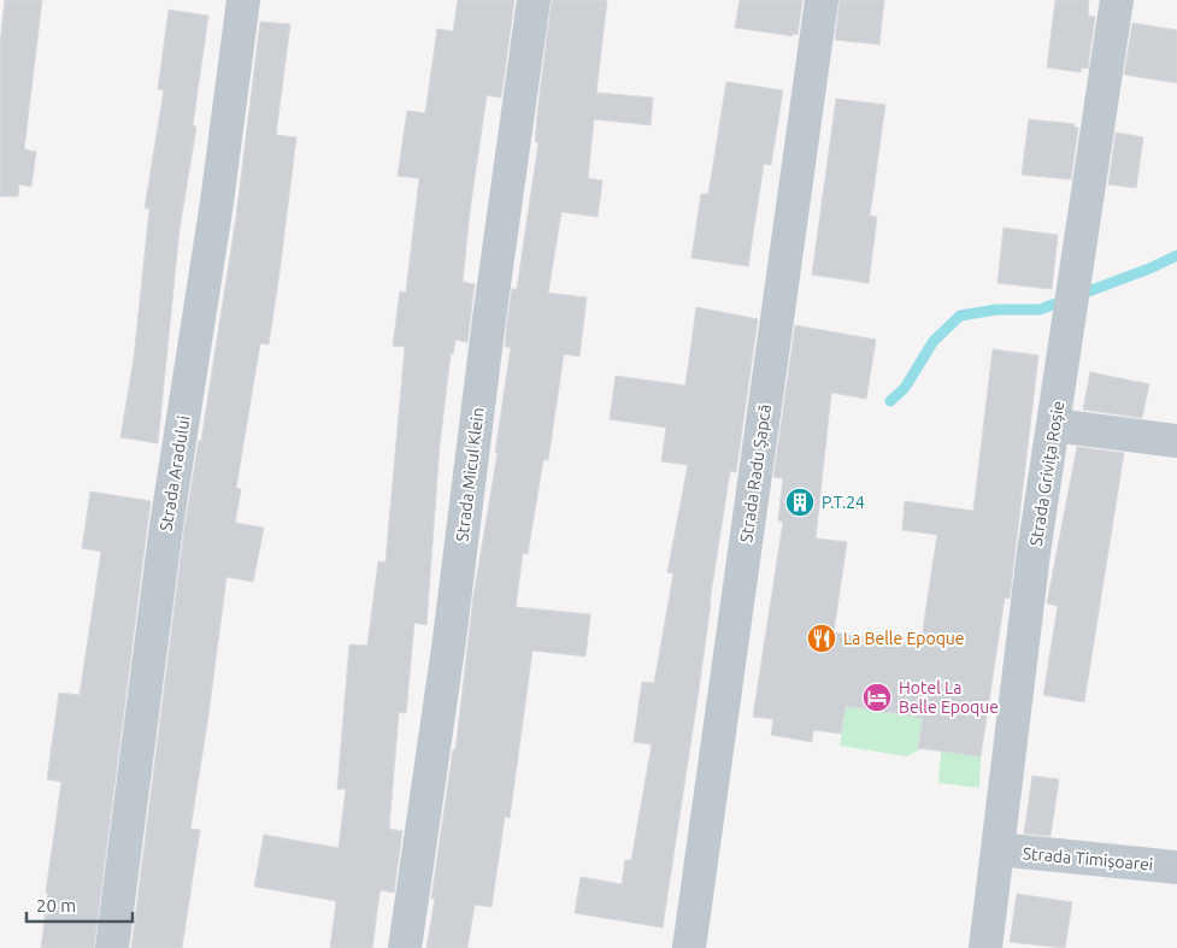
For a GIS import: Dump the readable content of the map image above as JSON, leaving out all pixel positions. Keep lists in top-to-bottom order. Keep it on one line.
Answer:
{"streets":{"street":["Strada Aradului","Strada Radu Șapcă","Strada Grivița Roșie","Strada Micul Klein","Strada Timișoarei"]},"crossings":[["Strada Grivița Roșie","Strada Timișoarei"]],"places":{"building":["P.T.24"],"restaurant":["La Belle Epoque"],"hotel":["Hotel La Belle Epoque"]},"scale_bar":"20 m"}
